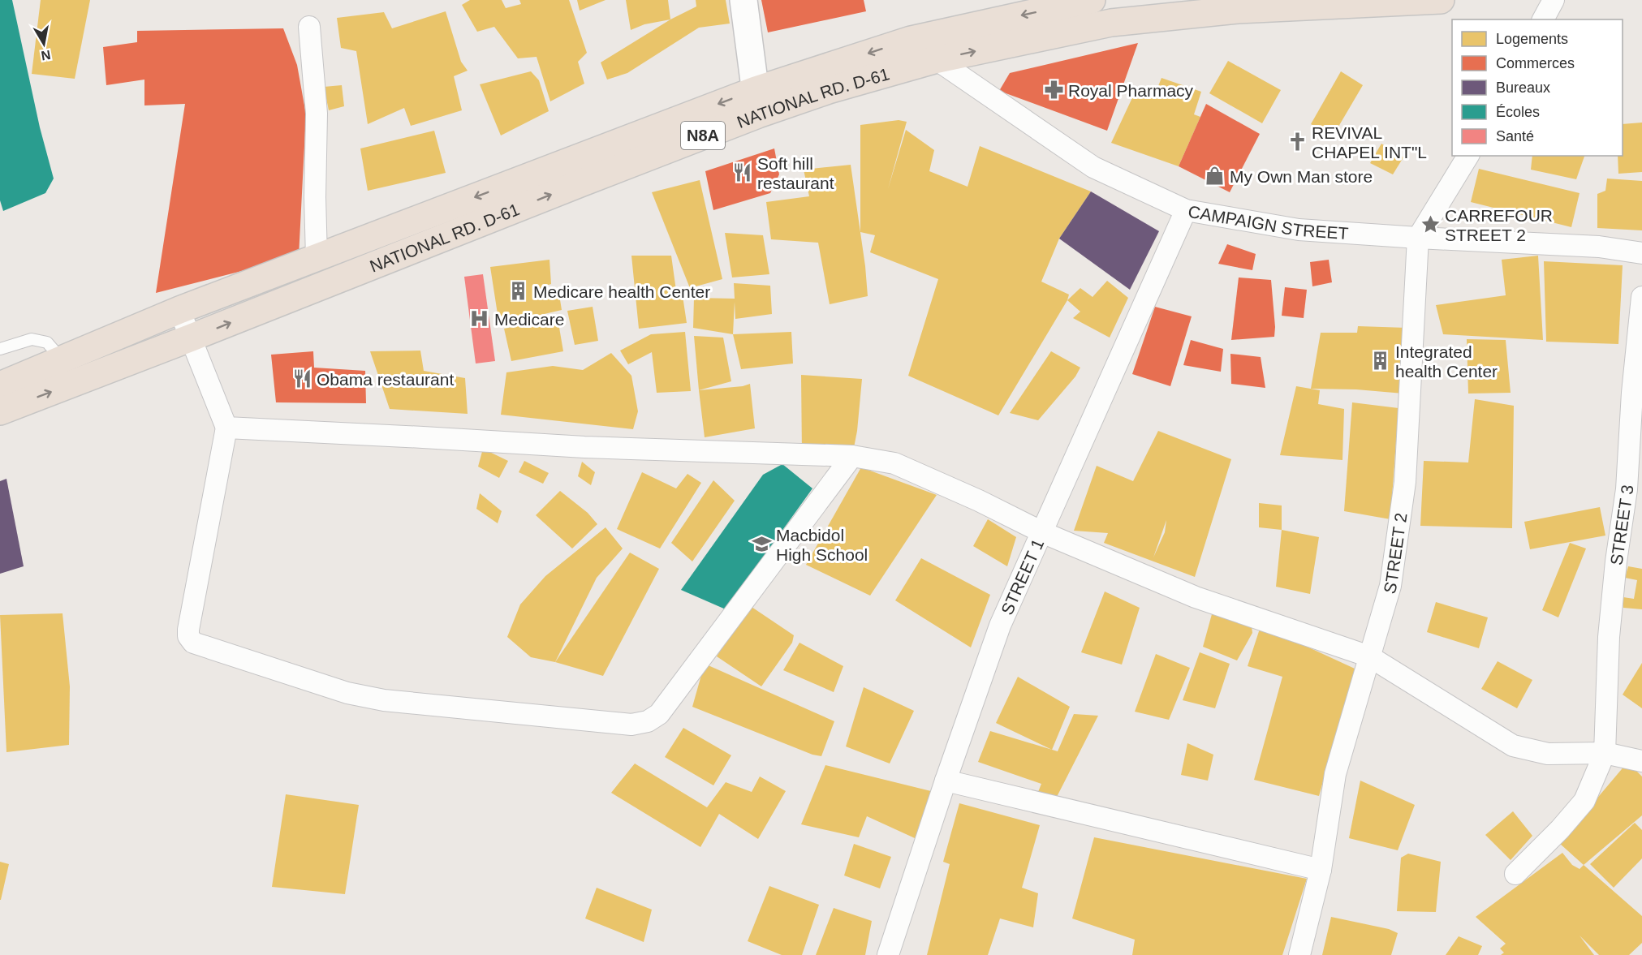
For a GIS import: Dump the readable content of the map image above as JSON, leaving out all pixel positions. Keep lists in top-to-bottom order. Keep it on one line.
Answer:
{"streets":{"highway":["NATIONAL RD. D-61","N8A"],"street":["CAMPAIGN STREET","STREET 3","STREET 2","STREET 1"]},"crossings":[["NATIONAL RD. D-61","CAMPAIGN STREET"],["CAMPAIGN STREET","STREET 2"],["CAMPAIGN STREET","STREET 1"]],"places":{"pharmacy":["Royal Pharmacy"],"church":["REVIVAL CHAPEL INT\"L"],"restaurant":["Soft hill restaurant","Obama restaurant"],"shop":["My Own Man store"],"place":["CARREFOUR STREET 2"],"building":["Medicare health Center","Integrated health Center"],"hospital":["Medicare"],"school or university":["Macbidol High School"]},"legend":["Logements","Commerces","Bureaux","Écoles","Santé"],"north":"bottom"}
